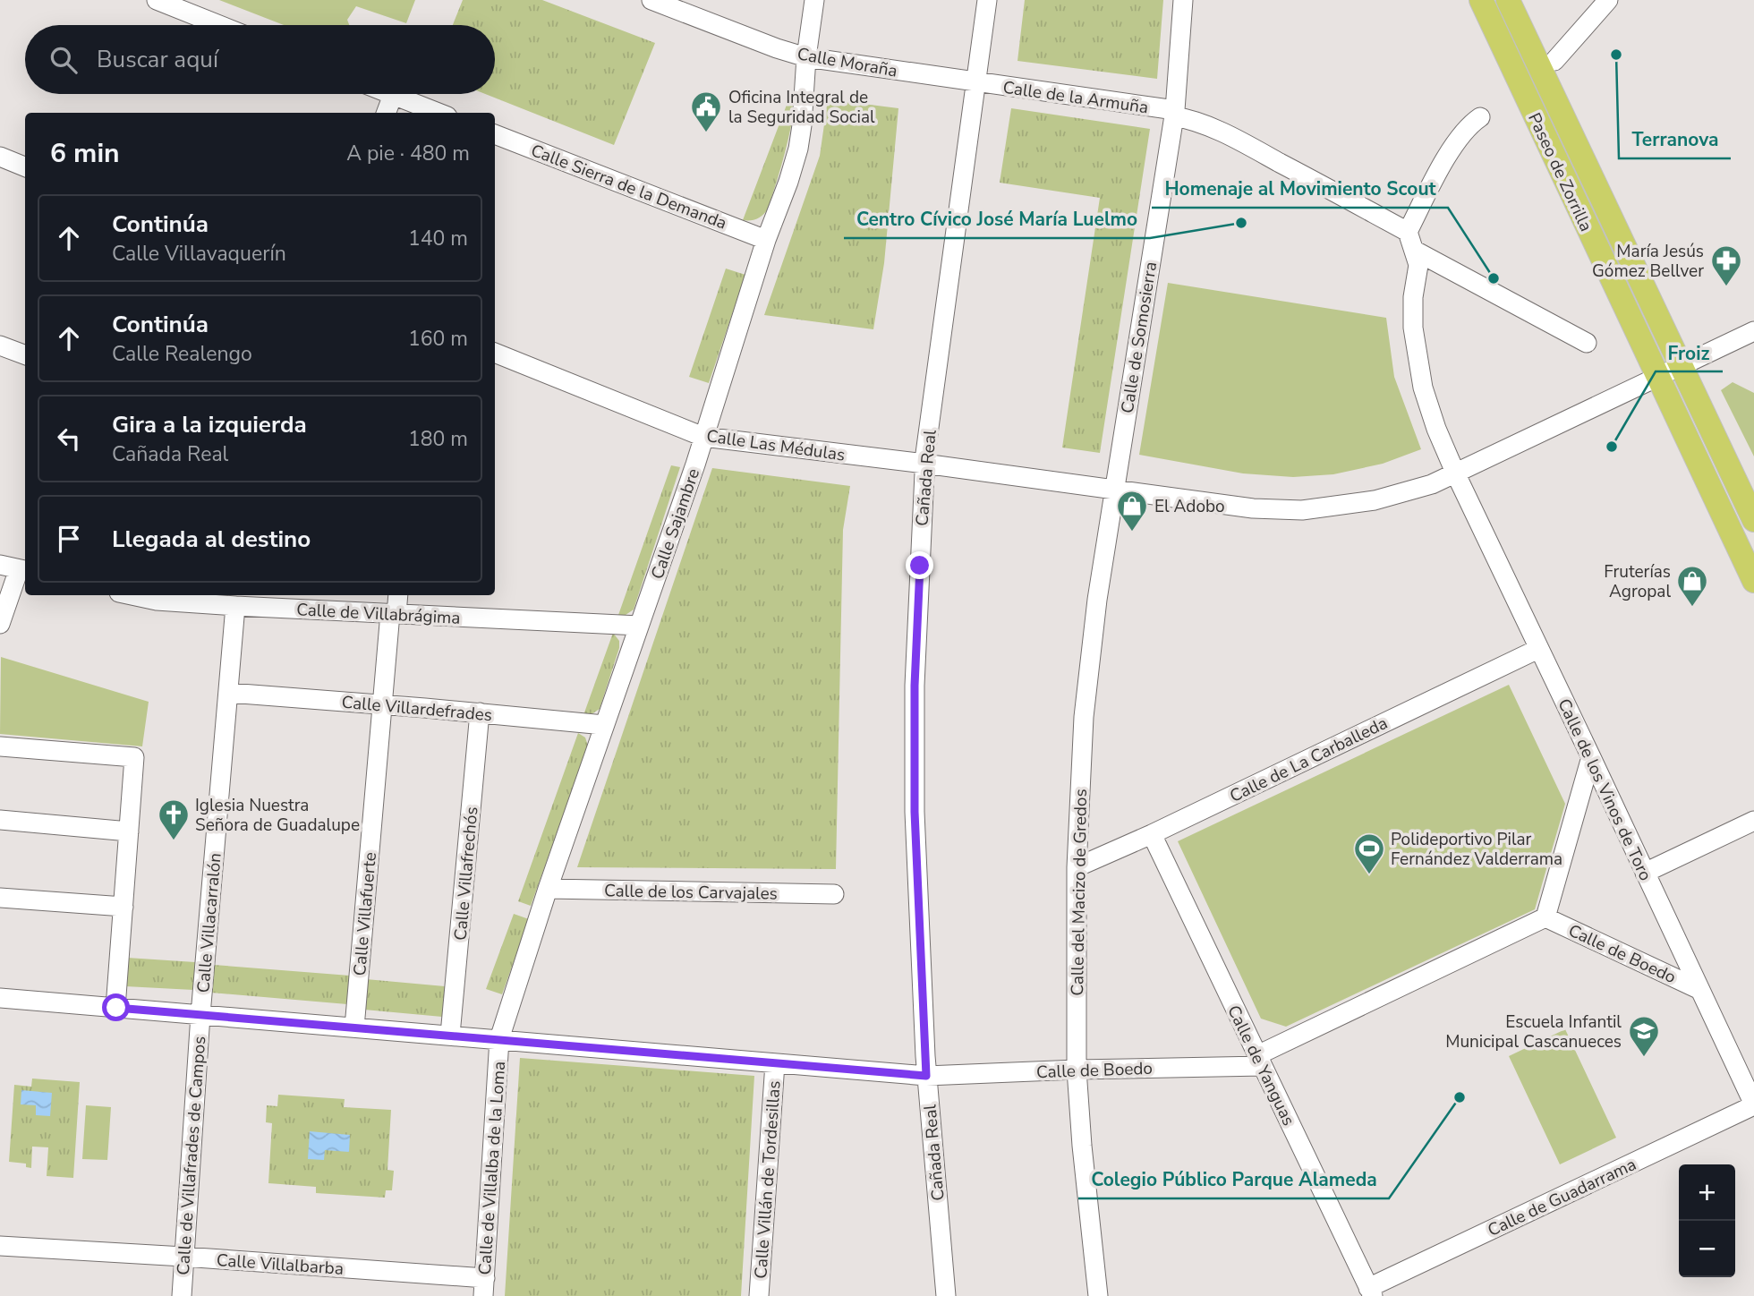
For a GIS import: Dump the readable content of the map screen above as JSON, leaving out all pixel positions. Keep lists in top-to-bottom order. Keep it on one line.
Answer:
{"streets":{"main road":["Paseo de Zorrilla"],"street":["Calle Moraña","Calle de la Armuña","Calle Sierra de la Demanda","Calle de Somosierra","Calle Las Médulas","Cañada Real","Calle Sajambre","Calle de Villabrágima","Calle Villardefrades","Calle de La Carballeda","Calle de los Vinos de Toro","Calle Villafrechós","Calle de los Carvajales","Calle del Macizo de Gredos","Calle Villafuerte","Calle Villacarralón","Calle de Boedo","Calle de Yanguas","Calle de Villafrades de Campos","Calle de Villalba de la Loma","Calle Villán de Tordesillas","Calle de Guadarrama","Calle Villalbarba"]},"crossings":[["Calle Moraña","Calle de la Armuña"],["Calle Moraña","Cañada Real"],["Calle Moraña","Calle Sajambre"],["Calle de la Armuña","Calle de Somosierra"],["Calle de la Armuña","Cañada Real"],["Paseo de Zorrilla","Calle Las Médulas"],["Calle Sierra de la Demanda","Calle Sajambre"],["Calle de Somosierra","Calle Las Médulas"],["Calle de Somosierra","Calle del Macizo de Gredos"],["Calle Las Médulas","Cañada Real"],["Calle Las Médulas","Calle Sajambre"],["Calle Las Médulas","Calle de los Vinos de Toro"],["Calle Las Médulas","Calle del Macizo de Gredos"],["Cañada Real","Calle de Boedo"],["Calle Sajambre","Calle de Villabrágima"],["Calle Sajambre","Calle Villardefrades"],["Calle Sajambre","Calle de los Carvajales"],["Calle Sajambre","Calle de Boedo"],["Calle Sajambre","Calle de Villalba de la Loma"],["Calle de Villabrágima","Calle Villafuerte"],["Calle de Villabrágima","Calle Villacarralón"],["Calle Villardefrades","Calle Villafrechós"],["Calle Villardefrades","Calle Villafuerte"],["Calle Villardefrades","Calle Villacarralón"],["Calle de La Carballeda","Calle de los Vinos de Toro"],["Calle de La Carballeda","Calle del Macizo de Gredos"],["Calle de La Carballeda","Calle de Yanguas"],["Calle de los Vinos de Toro","Calle de Boedo"],["Calle de los Vinos de Toro","Calle de Guadarrama"],["Calle Villafrechós","Calle de Boedo"],["Calle del Macizo de Gredos","Calle de Boedo"],["Calle Villafuerte","Calle de Boedo"],["Calle Villacarralón","Calle de Boedo"],["Calle Villacarralón","Calle de Villafrades de Campos"],["Calle de Boedo","Calle de Yanguas"],["Calle de Boedo","Calle de Villafrades de Campos"],["Calle de Boedo","Calle de Villalba de la Loma"],["Calle de Boedo","Calle Villán de Tordesillas"],["Calle de Yanguas","Calle de Guadarrama"],["Calle de Villafrades de Campos","Calle Villalbarba"],["Calle de Villalba de la Loma","Calle Villalbarba"]],"places":{"other":["Terranova","Centro Cívico José María Luelmo","Homenaje al Movimiento Scout","Froiz","Colegio Público Parque Alameda"],"public building":["Oficina Integral de la Seguridad Social"],"pharmacy":["María Jesús Gómez Bellver"],"shop":["El Adobo","Fruterías Agropal"],"church":["Iglesia Nuestra Señora de Guadalupe"],"sports":["Polideportivo Pilar Fernández Valderrama"],"school or university":["Escuela Infantil Municipal Cascanueces"]},"page":{"search":"Buscar aquí","heading":["6 min","A pie · 480 m"],"list":[["Continúa","Calle Villavaquerín","140 m"],["Continúa","Calle Realengo","160 m"],["Gira a la izquierda","Cañada Real","180 m"],"Llegada al destino"],"map_buttons":["+","−"]}}
